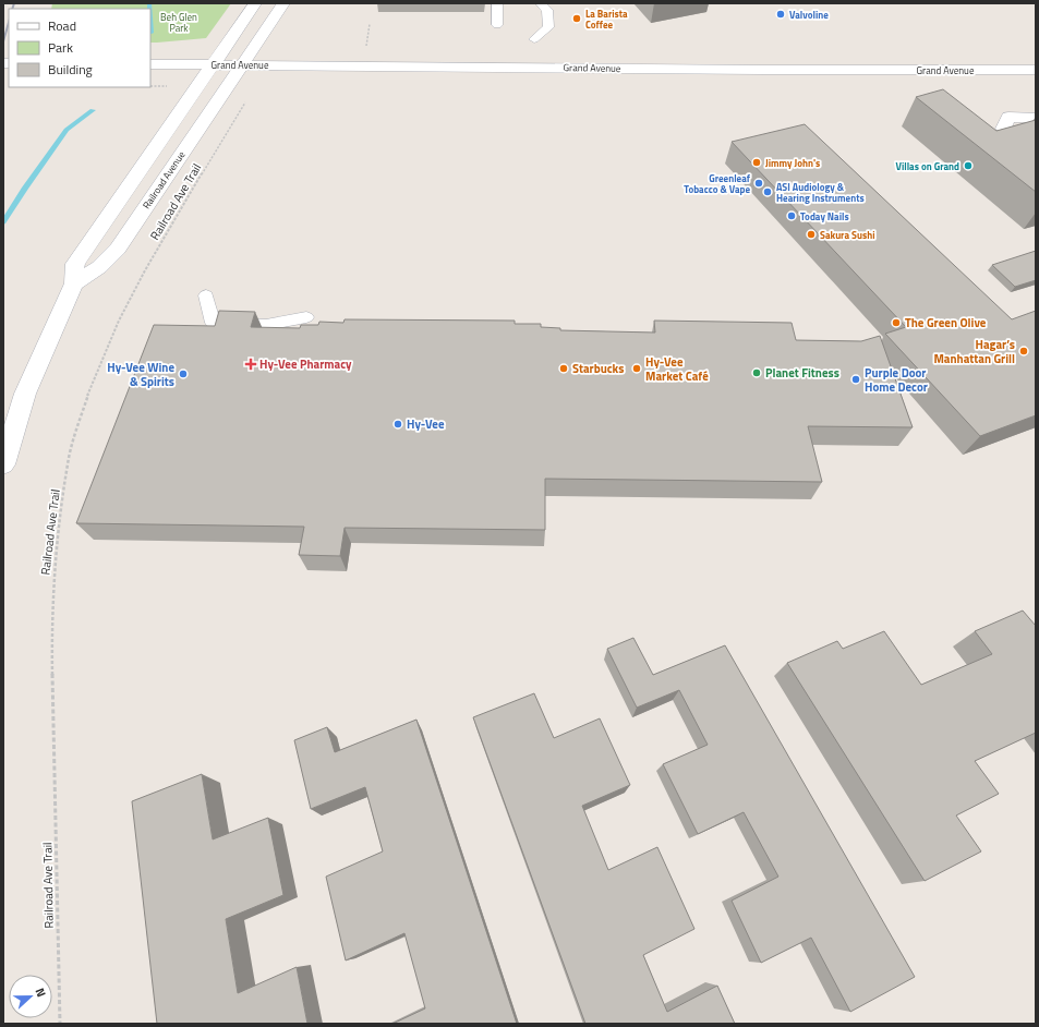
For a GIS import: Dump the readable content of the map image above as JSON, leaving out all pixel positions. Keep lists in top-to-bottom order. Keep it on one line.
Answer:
{"streets":{"main road":["Grand Avenue","Railroad Avenue"],"path":["Railroad Ave Trail"]},"crossings":[["Grand Avenue","Railroad Avenue"]],"parks":["Beh Glen Park"],"places":{"other":["Valvoline","La Barista Coffee","Jimmy John's","Villas on Grand","Greenleaf Tobacco & Vape","ASI Audiology & Hearing Instruments","Today Nails","Sakura Sushi","The Green Olive","Hagar’s Manhattan Grill","Starbucks","Hy-Vee Market Café","Planet Fitness","Hy-Vee Wine & Spirits","Purple Door Home Decor","Hy-Vee"],"health":["Hy-Vee Pharmacy"]},"legend":["Road","Park","Building"],"north":"right"}
